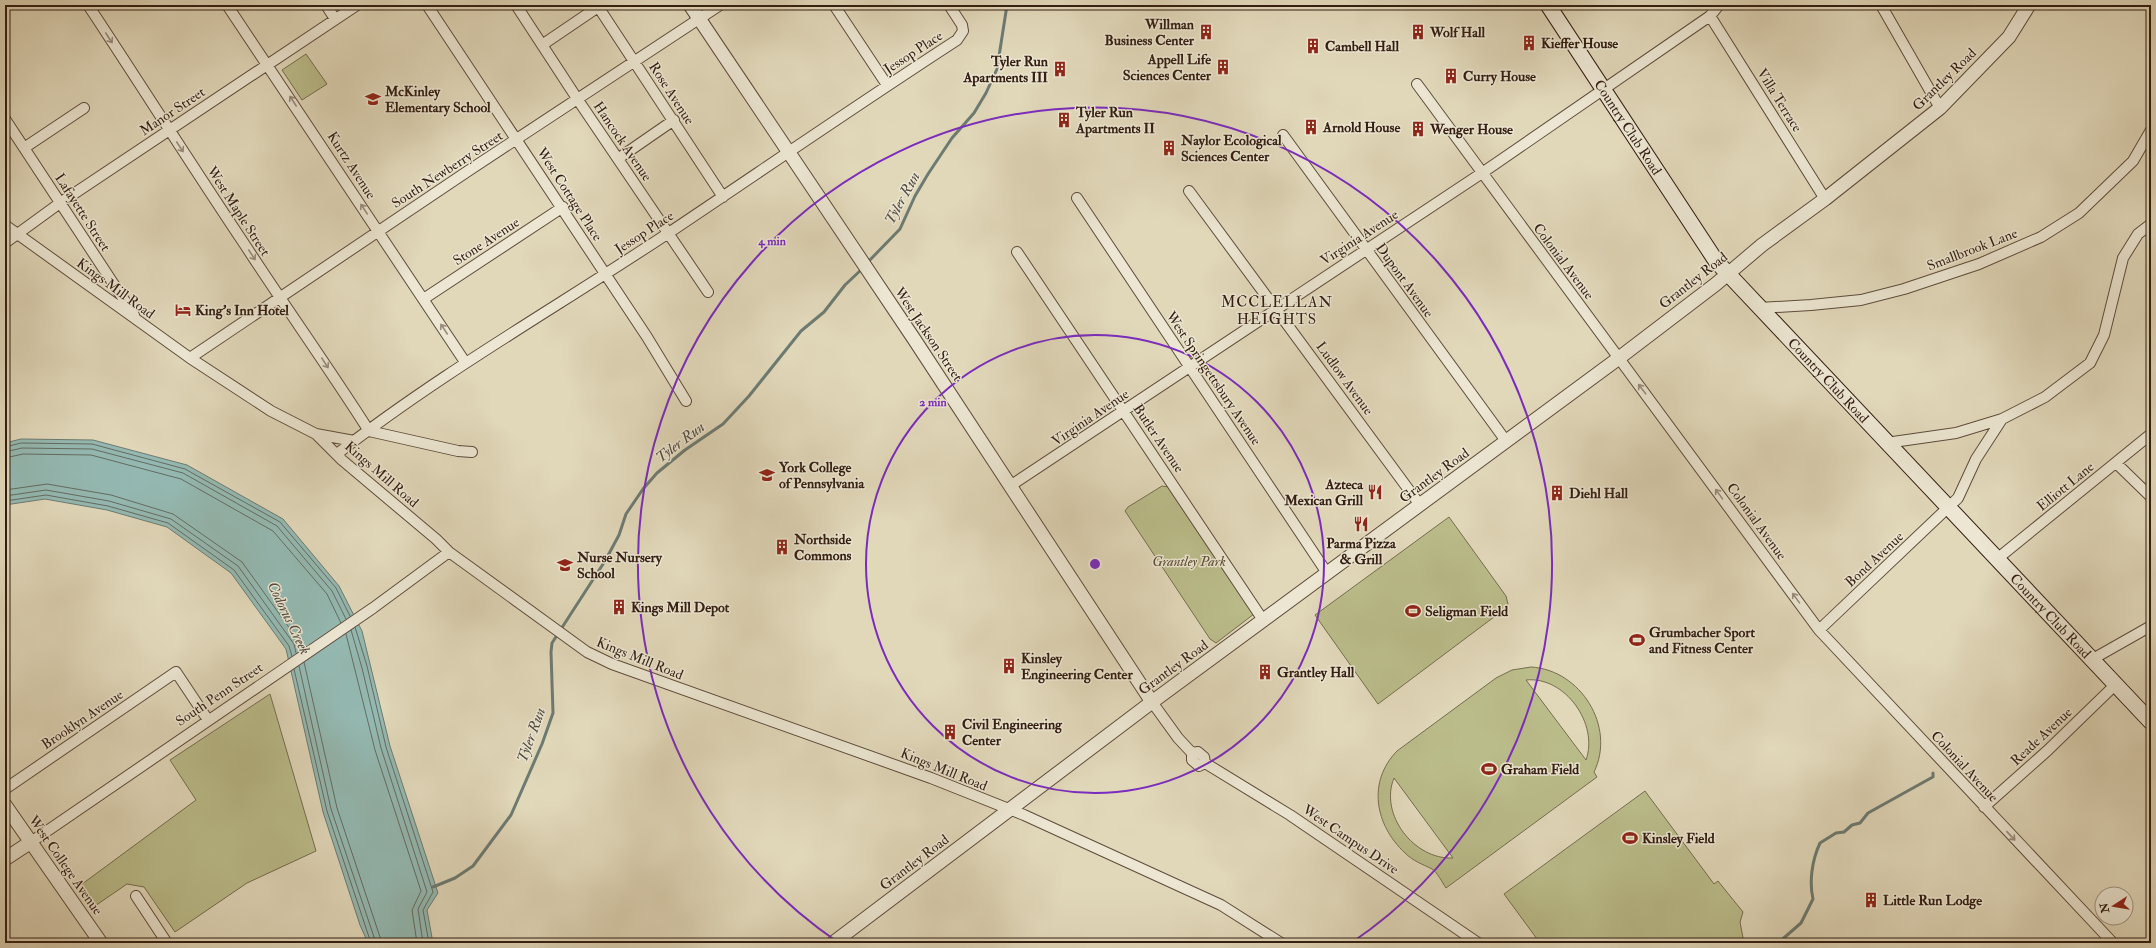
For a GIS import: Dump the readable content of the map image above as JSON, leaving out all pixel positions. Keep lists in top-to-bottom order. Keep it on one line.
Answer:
{"streets":{"main road":["Country Club Road"],"street":["Jessop Place","Grantley Road","Rose Avenue","Villa Terrace","Manor Street","Hancock Avenue","Kurtz Avenue","South Newberry Street","West Cottage Place","West Maple Street","Lafayette Street","Virginia Avenue","Stone Avenue","Smallbrook Lane","Colonial Avenue","Dupont Avenue","Kings Mill Road","West Jackson Street","West Springettsbury Avenue","Ludlow Avenue","Butler Avenue","Elliott Lane","Bond Avenue","South Penn Street","Brooklyn Avenue","Reade Avenue","West Campus Drive","West College Avenue"]},"crossings":[["Jessop Place","Rose Avenue"],["Jessop Place","Hancock Avenue"],["Jessop Place","Kurtz Avenue"],["Jessop Place","West Cottage Place"],["Jessop Place","West Maple Street"],["Jessop Place","Kings Mill Road"],["Jessop Place","West Jackson Street"],["Grantley Road","Villa Terrace"],["Grantley Road","Country Club Road"],["Grantley Road","Colonial Avenue"],["Grantley Road","Dupont Avenue"],["Grantley Road","Kings Mill Road"],["Grantley Road","West Jackson Street"],["Grantley Road","West Springettsbury Avenue"],["Grantley Road","Ludlow Avenue"],["Grantley Road","Butler Avenue"],["Grantley Road","West Campus Drive"],["Rose Avenue","South Newberry Street"],["Villa Terrace","Virginia Avenue"],["Manor Street","Kurtz Avenue"],["Manor Street","West Maple Street"],["Manor Street","Lafayette Street"],["Manor Street","Kings Mill Road"],["Country Club Road","Virginia Avenue"],["Country Club Road","Smallbrook Lane"],["Country Club Road","Elliott Lane"],["Country Club Road","Bond Avenue"],["Country Club Road","Reade Avenue"],["Hancock Avenue","South Newberry Street"],["Kurtz Avenue","South Newberry Street"],["Kurtz Avenue","Stone Avenue"],["South Newberry Street","West Cottage Place"],["South Newberry Street","West Maple Street"],["South Newberry Street","Kings Mill Road"],["South Newberry Street","West Jackson Street"],["West Cottage Place","Stone Avenue"],["Lafayette Street","Kings Mill Road"],["Virginia Avenue","Colonial Avenue"],["Virginia Avenue","Dupont Avenue"],["Virginia Avenue","West Jackson Street"],["Virginia Avenue","West Springettsbury Avenue"],["Virginia Avenue","Ludlow Avenue"],["Virginia Avenue","Butler Avenue"],["Colonial Avenue","Bond Avenue"],["Colonial Avenue","Reade Avenue"],["Kings Mill Road","South Penn Street"],["West Jackson Street","West Campus Drive"],["South Penn Street","Brooklyn Avenue"],["South Penn Street","West College Avenue"]],"one_way":["Kurtz Avenue","West Maple Street"],"districts":["MCCLELLAN HEIGHTS"],"water":["Tyler Run","Codorus Creek"],"parks":["Grantley Park"],"places":{"building":["Willman Business Center","Wolf Hall","Kieffer House","Cambell Hall","Appell Life Sciences Center","Tyler Run Apartments III","Curry House","Tyler Run Apartments II","Arnold House","Wenger House","Naylor Ecological Sciences Center","Diehl Hall","Northside Commons","Kings Mill Depot","Kinsley Engineering Center","Grantley Hall","Civil Engineering Center","Little Run Lodge"],"school or university":["McKinley Elementary School","York College of Pennsylvania","Nurse Nursery School"],"hotel":["King's Inn Hotel"],"restaurant":["Azteca Mexican Grill","Parma Pizza & Grill"],"sports":["Seligman Field","Grumbacher Sport and Fitness Center","Graham Field","Kinsley Field"]},"north":"left","rings":["4 min","2 min"]}
